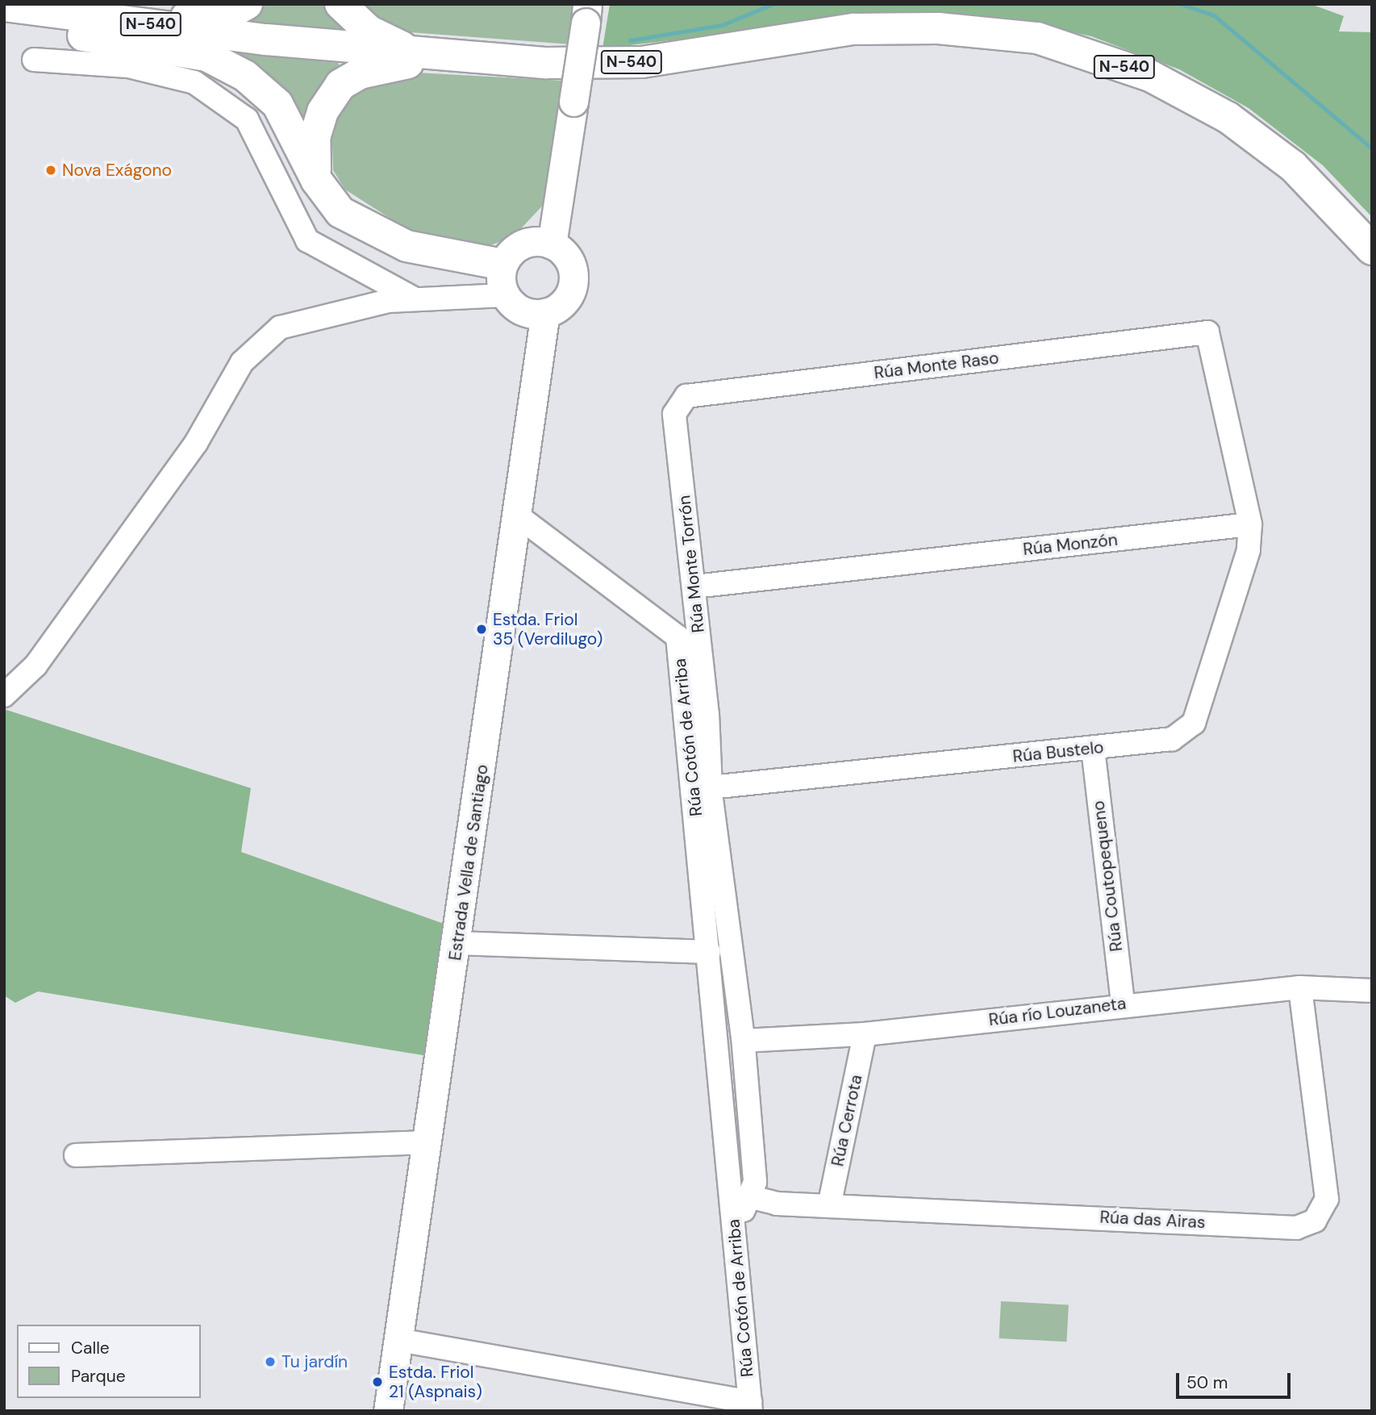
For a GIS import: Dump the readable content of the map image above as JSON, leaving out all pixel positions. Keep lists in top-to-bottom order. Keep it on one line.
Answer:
{"streets":{"highway":["N-540"],"main road":["Estrada Vella de Santiago"],"street":["Rúa Monte Raso","Rúa Monzón","Rúa Monte Torrón","Rúa Cotón de Arriba","Rúa Bustelo","Rúa Coutopequeno","Rúa río Louzaneta","Rúa Cerrota","Rúa das Airas"]},"crossings":[["Rúa Monte Raso","Rúa Monzón"],["Rúa Monte Raso","Rúa Monte Torrón"],["Rúa Monte Raso","Rúa Bustelo"],["Rúa Monzón","Rúa Monte Torrón"],["Rúa Monzón","Rúa Bustelo"],["Rúa Monte Torrón","Rúa Cotón de Arriba"],["Rúa Monte Torrón","Rúa Bustelo"],["Rúa Monte Torrón","Rúa río Louzaneta"],["Rúa Monte Torrón","Rúa das Airas"],["Rúa Cotón de Arriba","Estrada Vella de Santiago"],["Rúa Cotón de Arriba","Rúa das Airas"],["Rúa Bustelo","Rúa Coutopequeno"],["Rúa Coutopequeno","Rúa río Louzaneta"],["Rúa río Louzaneta","Rúa Cerrota"],["Rúa río Louzaneta","Rúa das Airas"],["Rúa Cerrota","Rúa das Airas"]],"places":["Nova Exágono","Estda. Friol 35 (Verdilugo)","Tu jardín","Estda. Friol 21 (Aspnais)"],"legend":["Calle","Parque"],"scale_bar":"50 m"}
